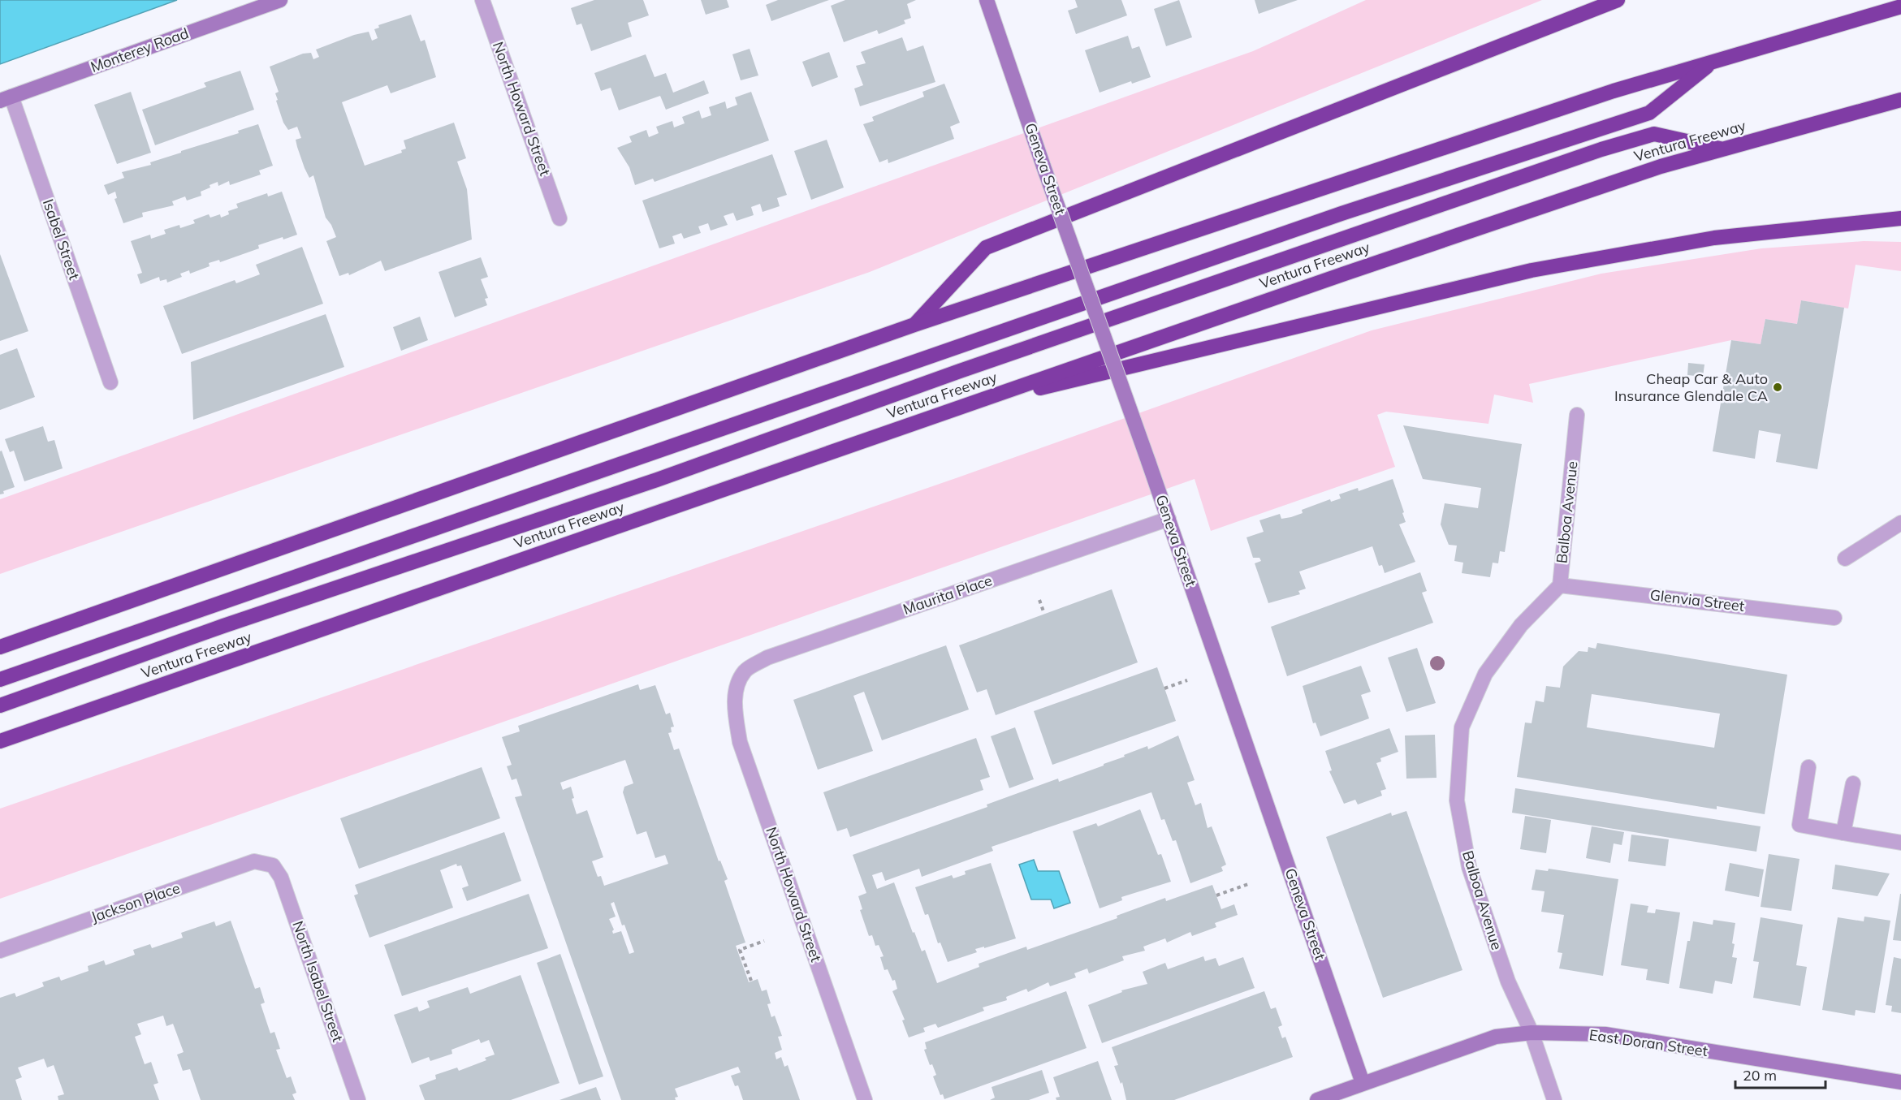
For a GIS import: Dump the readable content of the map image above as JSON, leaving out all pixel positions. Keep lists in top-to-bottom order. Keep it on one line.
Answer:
{"streets":{"highway":["Ventura Freeway"],"street":["Monterey Road","North Howard Street","Geneva Street","Isabel Street","Balboa Avenue","Maurita Place","Glenvia Street","Jackson Place","North Isabel Street","East Doran Street"]},"crossings":[["Monterey Road","Isabel Street"],["North Howard Street","Maurita Place"],["Geneva Street","Maurita Place"],["Geneva Street","East Doran Street"],["Balboa Avenue","Glenvia Street"],["Balboa Avenue","East Doran Street"],["Jackson Place","North Isabel Street"]],"places":["Cheap Car & Auto Insurance Glendale CA"],"scale_bar":"20 m"}
